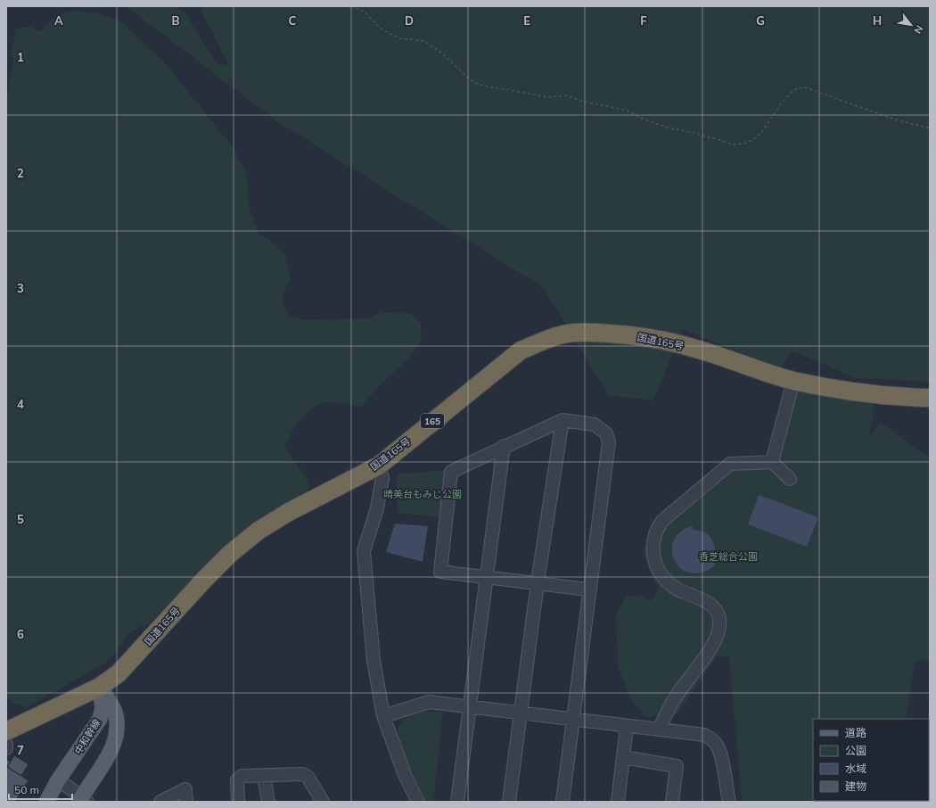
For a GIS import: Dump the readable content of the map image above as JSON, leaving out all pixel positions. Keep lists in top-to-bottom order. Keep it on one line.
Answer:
{"streets":{"highway":["国道165号","165"],"main road":["中和幹線"]},"crossings":[["国道165号","中和幹線"]],"parks":["晴美台もみじ公園","香芝総合公園"],"legend":["道路","公園","水域","建物"],"scale_bar":"50 m","north":"bottom right","grid":{"columns":["A","B","C","D","E","F","G","H"],"rows":["1","2","3","4","5","6","7"]}}
